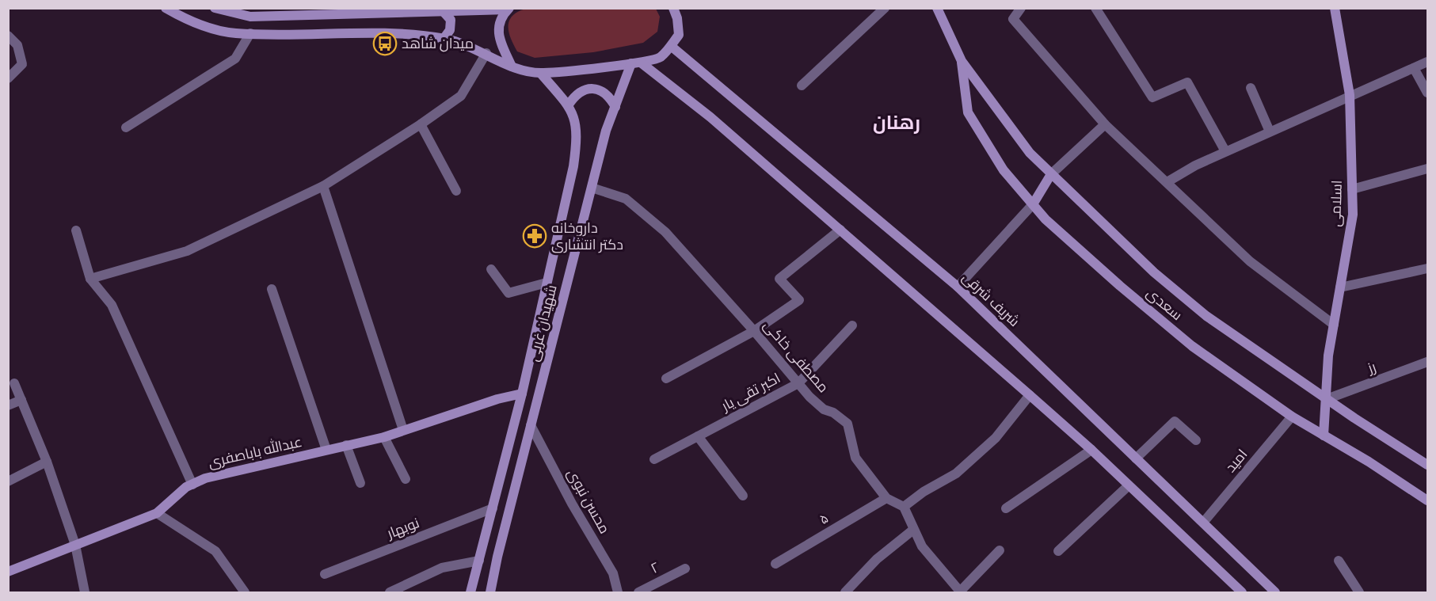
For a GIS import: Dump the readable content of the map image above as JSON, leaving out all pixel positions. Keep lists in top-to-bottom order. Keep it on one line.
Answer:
{"streets":{"main road":["اسلامی","شریف شرقی","سعدی","شهیدان غربی","عبدالله باباصفری"],"street":["مصطفی خاکی","رز","اکبر تقی یار","امید","محسن نبوی","۵","نوبهار","۲"]},"crossings":[["اسلامی","سعدی"],["اسلامی","رز"],["شریف شرقی","امید"],["سعدی","رز"],["سعدی","امید"],["شهیدان غربی","مصطفی خاکی"],["شهیدان غربی","عبدالله باباصفری"],["شهیدان غربی","محسن نبوی"],["شهیدان غربی","نوبهار"],["مصطفی خاکی","اکبر تقی یار"],["مصطفی خاکی","۵"]],"districts":["رهنان"],"places":{"bus stop":["میدان شاهد"],"pharmacy":["داروخانه دکتر انتشاری"]}}
